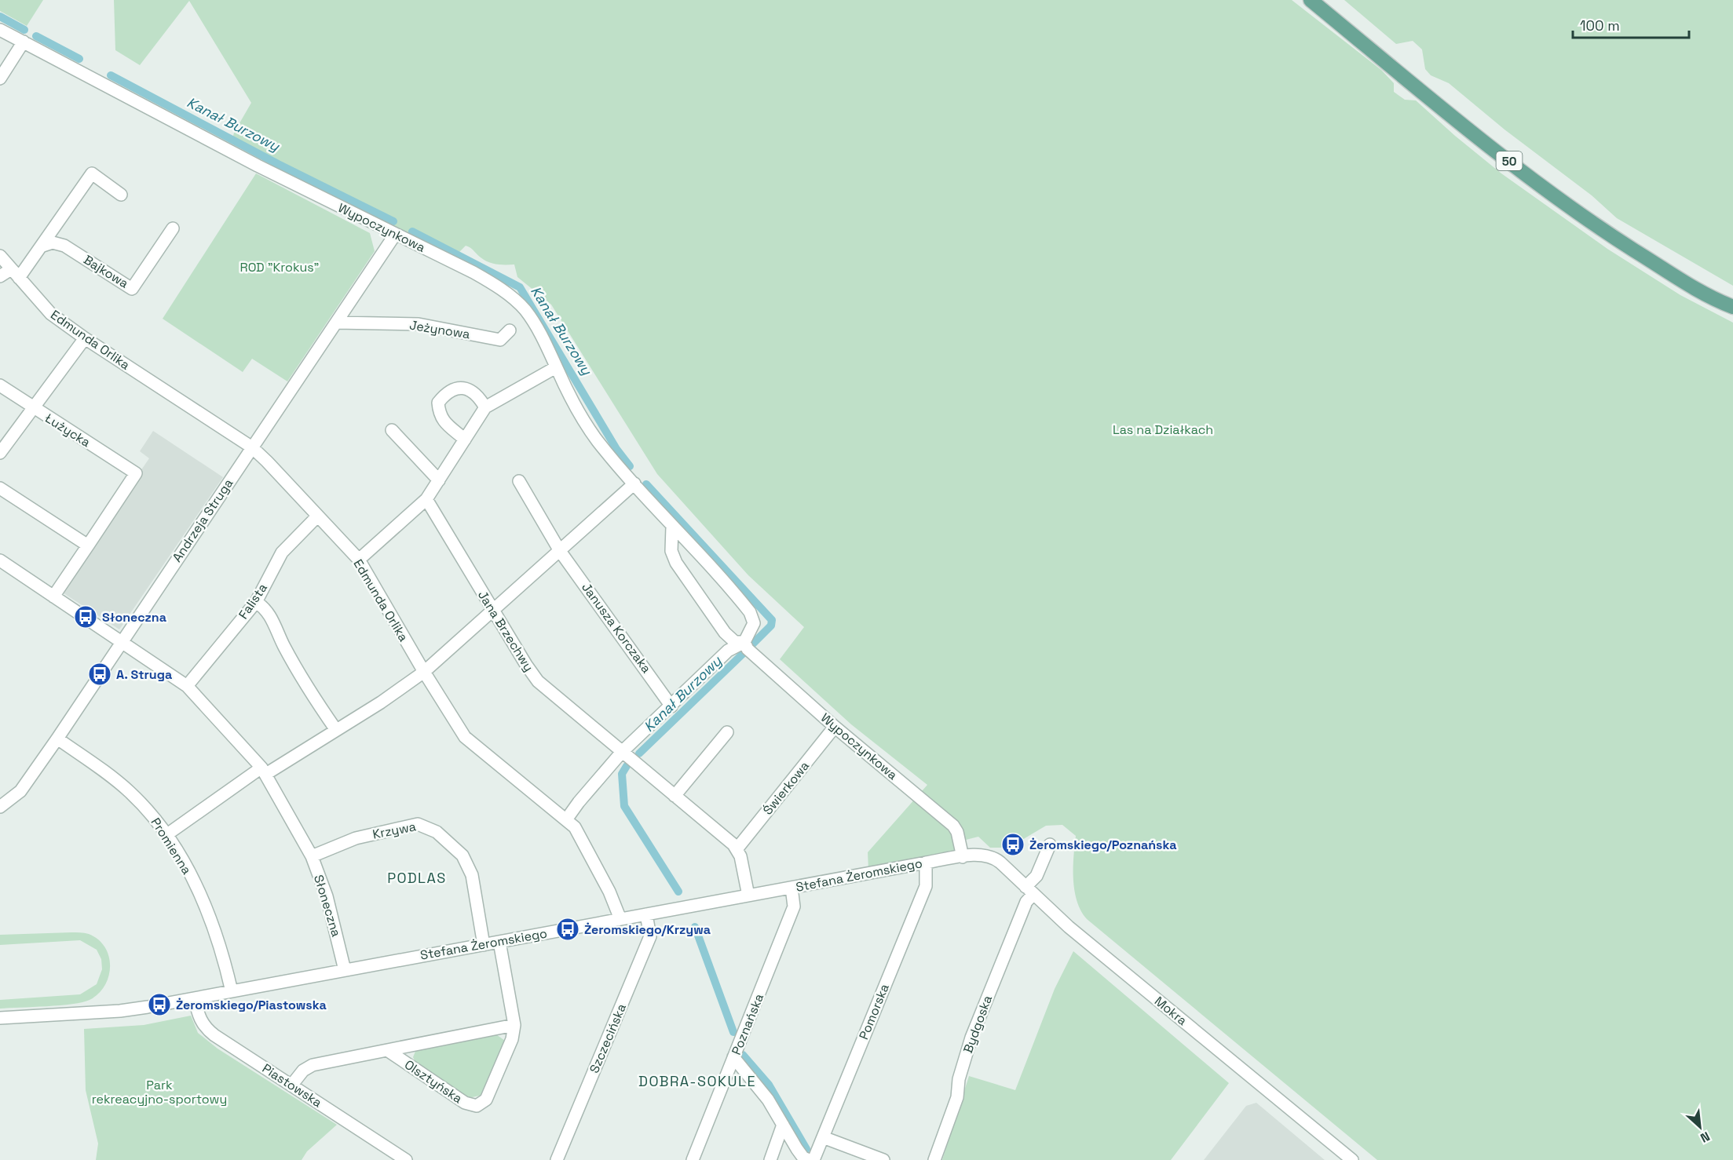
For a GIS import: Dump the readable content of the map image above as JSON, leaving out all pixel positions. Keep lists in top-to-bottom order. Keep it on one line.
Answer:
{"streets":{"main road":["50"],"street":["Wypoczynkowa","Bajkowa","Jeżynowa","Edmunda Orlika","Łużycka","Andrzeja Struga","Falista","Janusza Korczaka","Jana Brzechwy","Świerkowa","Krzywa","Promienna","Stefana Żeromskiego","Słoneczna","Mokra","Pomorska","Poznańska","Bydgoska","Szczecińska","Olsztyńska","Piastowska"]},"crossings":[["Wypoczynkowa","Andrzeja Struga"],["Wypoczynkowa","Świerkowa"],["Wypoczynkowa","Stefana Żeromskiego"],["Jeżynowa","Andrzeja Struga"],["Edmunda Orlika","Andrzeja Struga"],["Edmunda Orlika","Falista"],["Edmunda Orlika","Stefana Żeromskiego"],["Andrzeja Struga","Promienna"],["Andrzeja Struga","Słoneczna"],["Falista","Słoneczna"],["Jana Brzechwy","Świerkowa"],["Krzywa","Stefana Żeromskiego"],["Krzywa","Słoneczna"],["Promienna","Stefana Żeromskiego"],["Stefana Żeromskiego","Słoneczna"],["Stefana Żeromskiego","Mokra"],["Stefana Żeromskiego","Pomorska"],["Stefana Żeromskiego","Poznańska"],["Stefana Żeromskiego","Szczecińska"],["Stefana Żeromskiego","Olsztyńska"],["Stefana Żeromskiego","Piastowska"],["Mokra","Bydgoska"],["Olsztyńska","Piastowska"]],"districts":["PODLAS","DOBRA-SOKULE"],"water":["Kanał Burzowy"],"parks":["ROD \"Krokus\"","Las na Działkach","Park rekreacyjno-sportowy"],"places":{"bus stop":["Słoneczna","A. Struga","Żeromskiego/Poznańska","Żeromskiego/Krzywa","Żeromskiego/Piastowska"]},"scale_bar":"100 m","north":"bottom right"}
